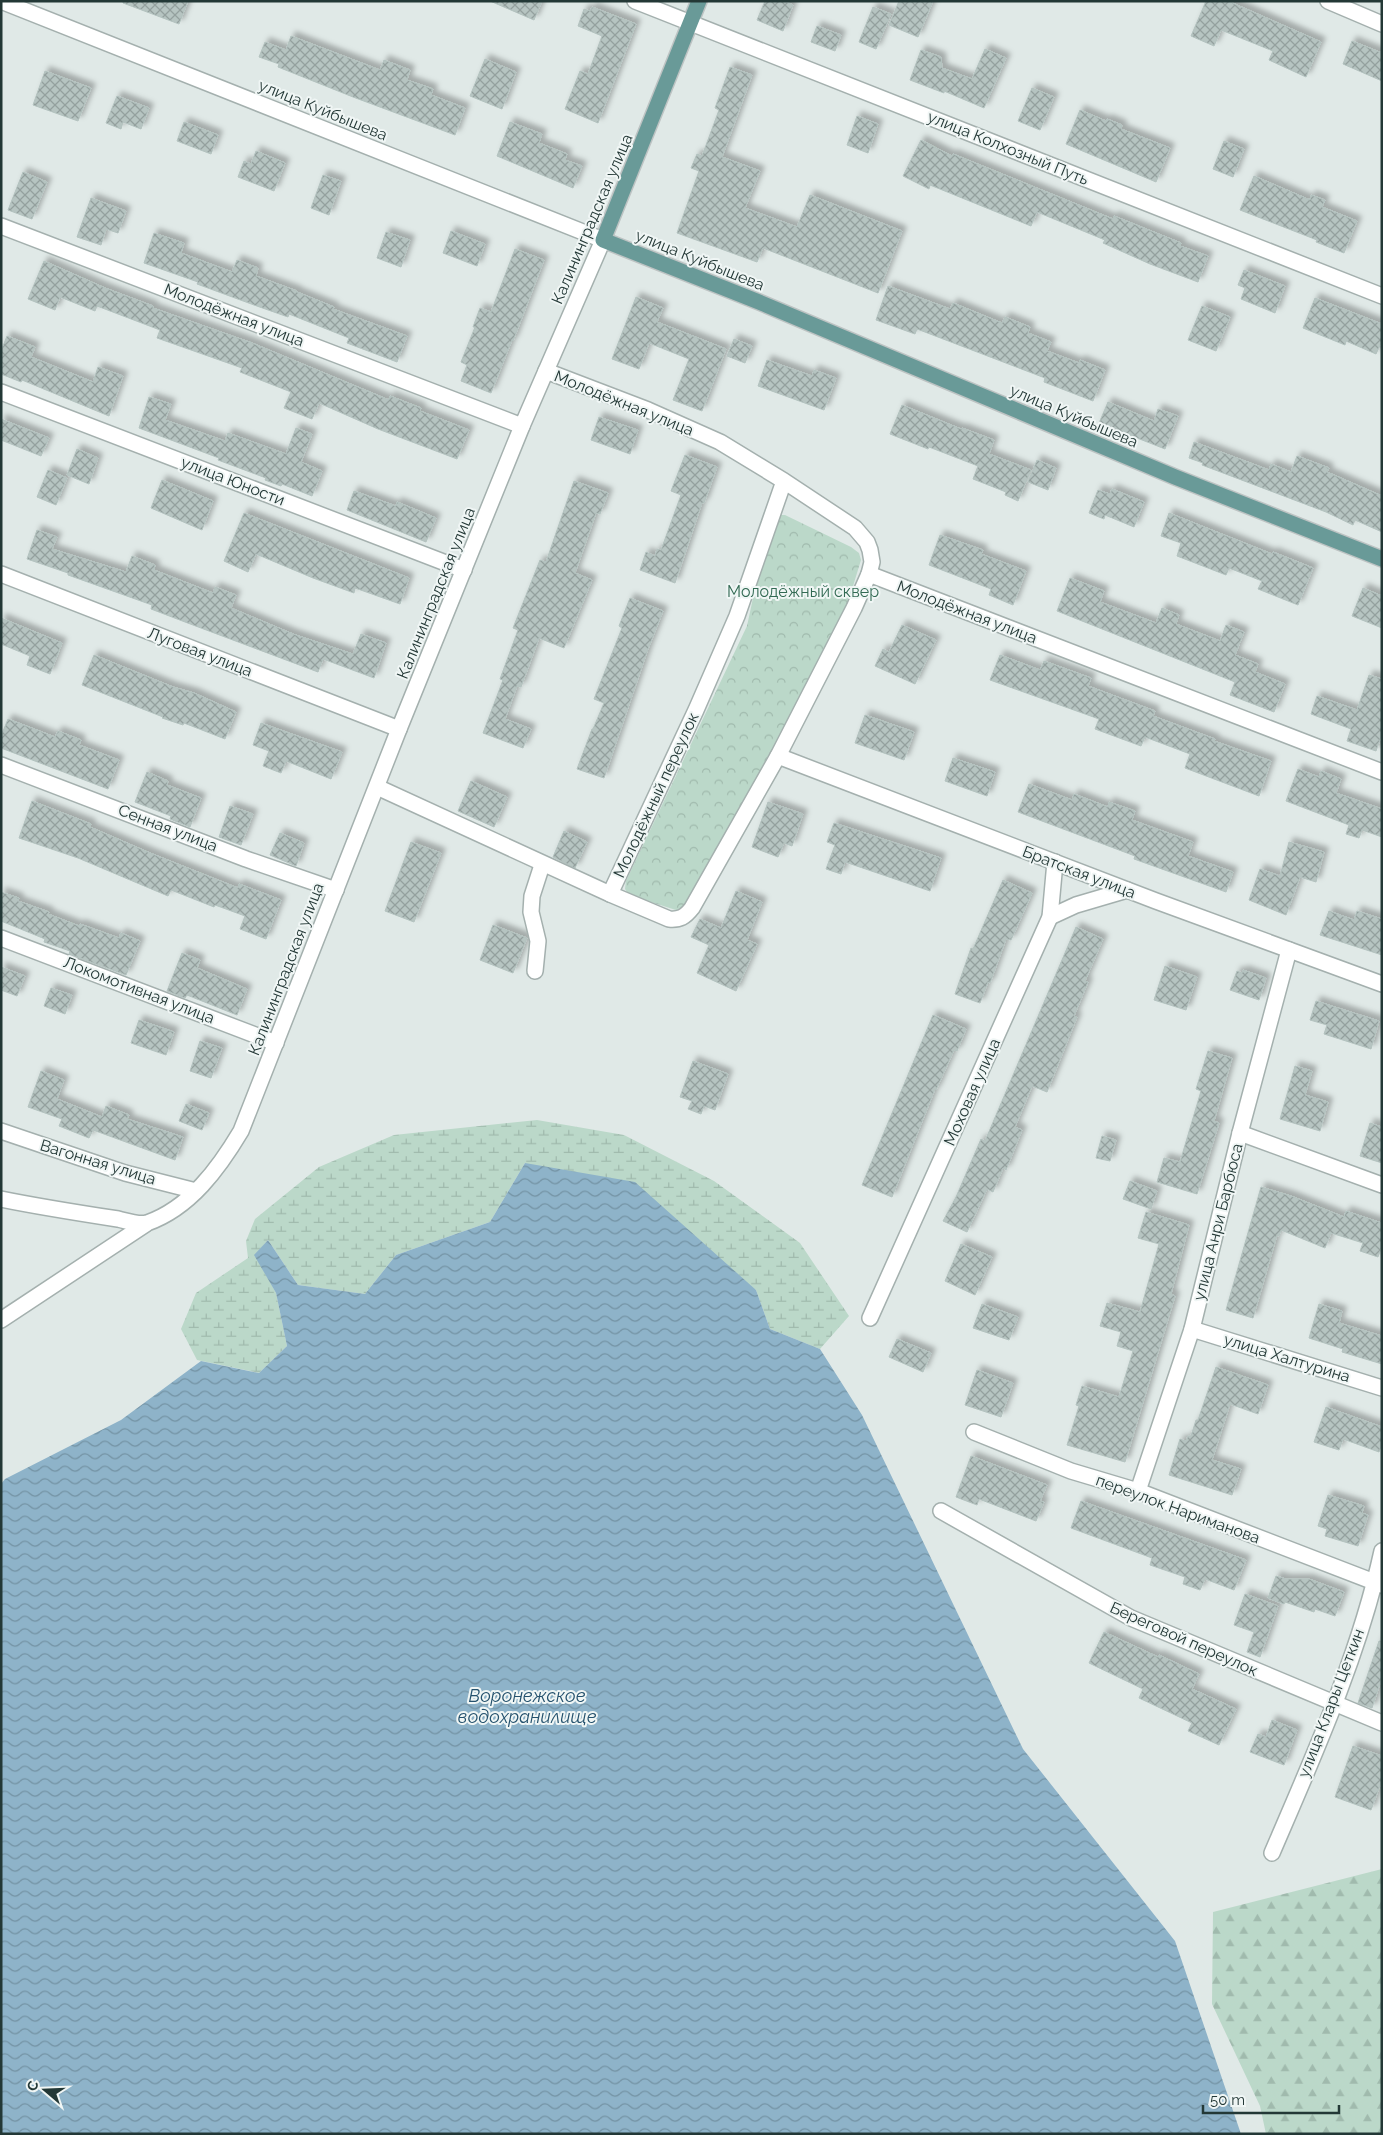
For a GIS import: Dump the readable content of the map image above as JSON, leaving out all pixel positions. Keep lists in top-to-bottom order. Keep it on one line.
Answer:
{"streets":{"main road":["улица Куйбышева","Калининградская улица"],"street":["улица Колхозный Путь","Молодёжная улица","улица Юности","Луговая улица","Молодёжный переулок","Сенная улица","Братская улица","Локомотивная улица","Моховая улица","Вагонная улица","улица Анри Барбюса","улица Халтурина","переулок Нариманова","Береговой переулок","улица Клары Цеткин"]},"crossings":[["улица Куйбышева","Калининградская улица"],["улица Колхозный Путь","Калининградская улица"],["Калининградская улица","Молодёжная улица"],["Калининградская улица","улица Юности"],["Калининградская улица","Луговая улица"],["Калининградская улица","Сенная улица"],["Калининградская улица","Локомотивная улица"],["Калининградская улица","Вагонная улица"],["Молодёжная улица","Молодёжный переулок"],["Молодёжный переулок","Братская улица"],["Братская улица","Моховая улица"],["Братская улица","улица Анри Барбюса"],["улица Анри Барбюса","улица Халтурина"],["улица Анри Барбюса","переулок Нариманова"],["переулок Нариманова","улица Клары Цеткин"],["Береговой переулок","улица Клары Цеткин"]],"water":["Воронежское водохранилище"],"parks":["Молодёжный сквер"],"scale_bar":"50 m","north":"left"}
